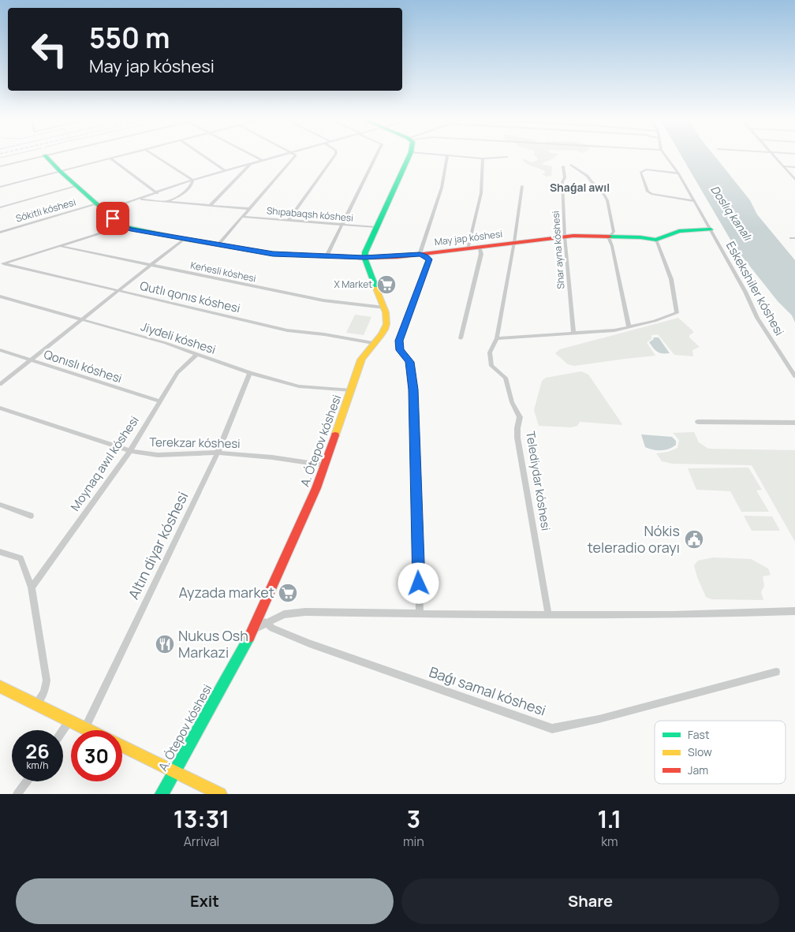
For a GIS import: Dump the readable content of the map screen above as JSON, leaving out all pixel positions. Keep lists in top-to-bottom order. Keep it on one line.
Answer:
{"streets":{"street":["Sókitli kóshesi","Shıpabaqsh kóshesi","May jap kóshesi","Shar ayna kóshesi","Keńesli kóshesi","Eskekshiler kóshesi","Qutlı qonıs kóshesi","Jiydeli kóshesi","Qonıslı kóshesi","A. Ótepov kóshesi","Terekzar kóshesi","Moynaq awıl kóshesi","Telediydar kóshesi","Altın diyar kóshesi","Baǵı samal kóshesi"]},"crossings":[["May jap kóshesi","Shar ayna kóshesi"],["May jap kóshesi","Eskekshiler kóshesi"],["May jap kóshesi","A. Ótepov kóshesi"],["May jap kóshesi","Telediydar kóshesi"],["Keńesli kóshesi","A. Ótepov kóshesi"],["Qutlı qonıs kóshesi","A. Ótepov kóshesi"],["Jiydeli kóshesi","A. Ótepov kóshesi"],["Jiydeli kóshesi","Moynaq awıl kóshesi"],["Jiydeli kóshesi","Altın diyar kóshesi"],["Qonıslı kóshesi","Moynaq awıl kóshesi"],["A. Ótepov kóshesi","Terekzar kóshesi"],["Terekzar kóshesi","Moynaq awıl kóshesi"],["Terekzar kóshesi","Altın diyar kóshesi"]],"districts":["Shaǵal awıl"],"water":["Doslıq kanalı"],"places":{"supermarket":["X Market","Ayzada market"],"public building":["Nókis teleradio orayı"],"restaurant":["Nukus Osh Markazi"]},"legend":["Fast","Slow","Jam"],"page":{"turn":["550 m","May jap kóshesi"],"speed":"26 km/h","limit":"30","eta":["13:31","Arrival","3","min","1.1","km"],"buttons":["Exit","Share"]}}
